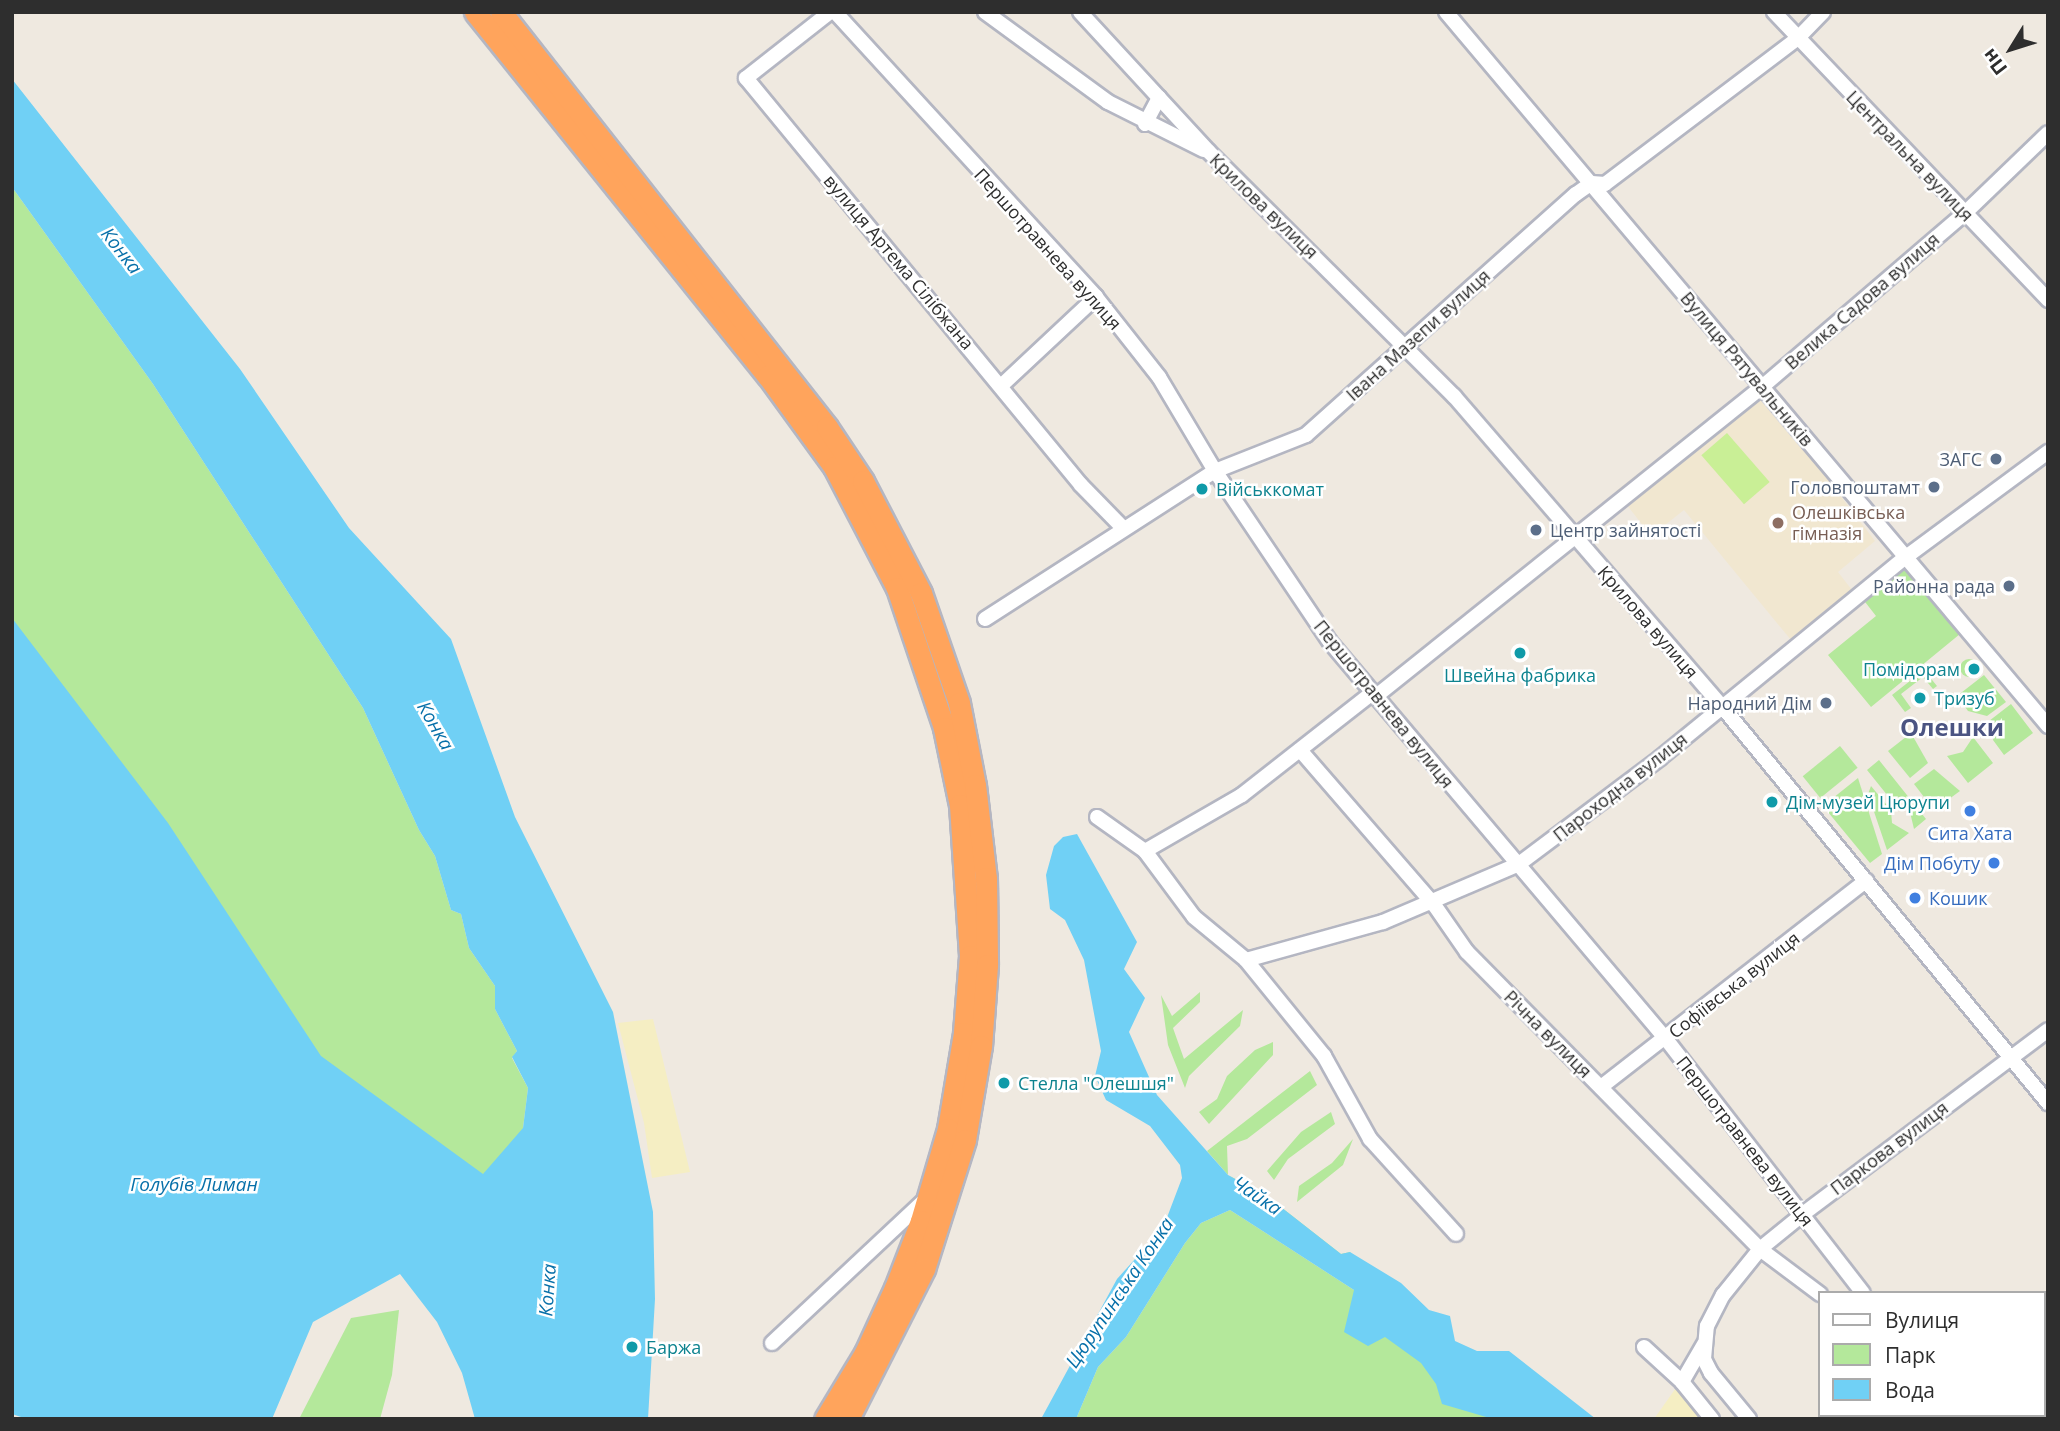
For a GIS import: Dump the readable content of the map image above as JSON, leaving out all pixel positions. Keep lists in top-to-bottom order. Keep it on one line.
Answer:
{"streets":{"street":["Центральна вулиця","Крилова вулиця","Першотравнева вулиця","вулиця Артема Сілібжана","Велика Садова вулиця","Івана Мазепи вулиця","Вулиця Рятувальників","Пароходна вулиця","Софіївська вулиця","Річна вулиця","Паркова вулиця"]},"crossings":[["Центральна вулиця","Велика Садова вулиця"],["Центральна вулиця","Івана Мазепи вулиця"],["Крилова вулиця","Велика Садова вулиця"],["Крилова вулиця","Івана Мазепи вулиця"],["Крилова вулиця","Пароходна вулиця"],["Крилова вулиця","Софіївська вулиця"],["Крилова вулиця","Паркова вулиця"],["Першотравнева вулиця","вулиця Артема Сілібжана"],["Першотравнева вулиця","Велика Садова вулиця"],["Першотравнева вулиця","Івана Мазепи вулиця"],["Першотравнева вулиця","Пароходна вулиця"],["Першотравнева вулиця","Софіївська вулиця"],["Першотравнева вулиця","Паркова вулиця"],["вулиця Артема Сілібжана","Івана Мазепи вулиця"],["Велика Садова вулиця","Вулиця Рятувальників"],["Велика Садова вулиця","Річна вулиця"],["Івана Мазепи вулиця","Вулиця Рятувальників"],["Вулиця Рятувальників","Пароходна вулиця"],["Пароходна вулиця","Річна вулиця"],["Софіївська вулиця","Річна вулиця"],["Річна вулиця","Паркова вулиця"]],"districts":["Олешки"],"water":["Конка","Голубів Лиман","Чайка","Цюрупинська Конка"],"places":["ЗАГС","Головпоштамт","Військкомат","Олешківська гімназія","Центр зайнятості","Районна рада","Швейна фабрика","Помідорам","Тризуб","Народний Дім","Дім-музей Цюрупи","Сита Хата","Дім Побуту","Кошик","Стелла \"Олешшя\"","Баржа"],"legend":["Вулиця","Парк","Вода"],"north":"bottom left"}
